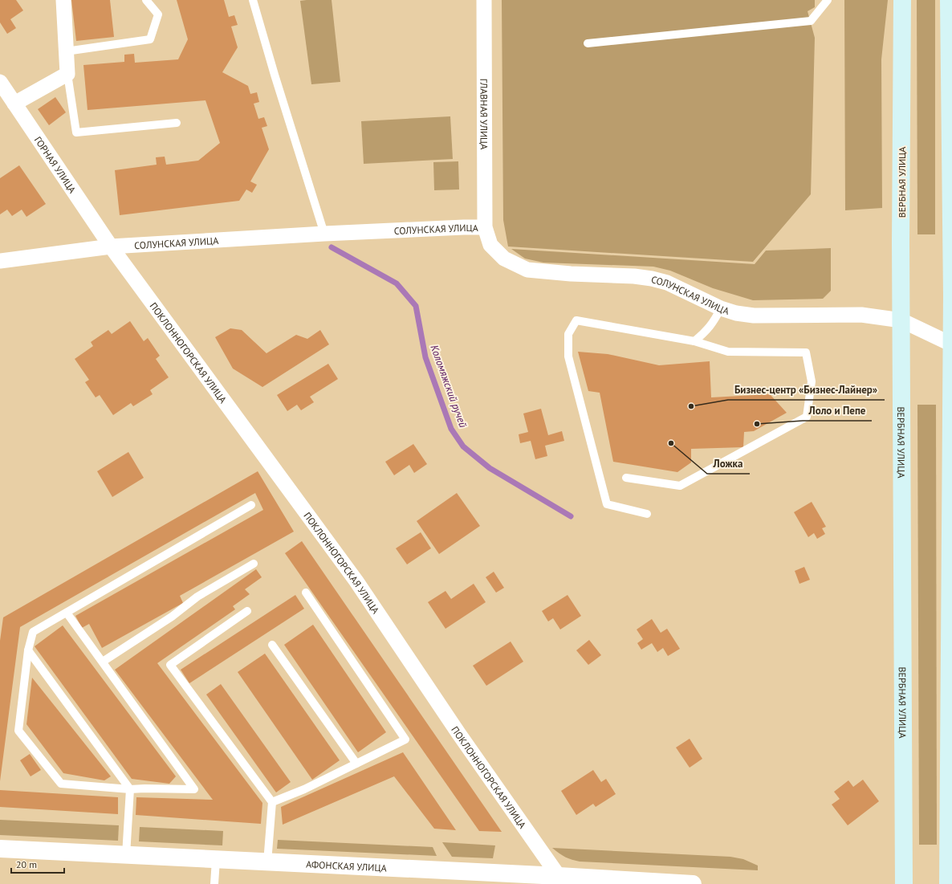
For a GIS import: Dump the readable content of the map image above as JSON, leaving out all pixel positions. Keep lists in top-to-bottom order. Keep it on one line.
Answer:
{"streets":{"main road":["ВЕРБНАЯ УЛИЦА"],"street":["ГЛАВНАЯ УЛИЦА","ГОРНАЯ УЛИЦА","СОЛУНСКАЯ УЛИЦА","ПОКЛОННОГОРСКАЯ УЛИЦА","АФОНСКАЯ УЛИЦА"]},"crossings":[["ГЛАВНАЯ УЛИЦА","СОЛУНСКАЯ УЛИЦА"],["ГОРНАЯ УЛИЦА","СОЛУНСКАЯ УЛИЦА"],["ГОРНАЯ УЛИЦА","ПОКЛОННОГОРСКАЯ УЛИЦА"],["ВЕРБНАЯ УЛИЦА","СОЛУНСКАЯ УЛИЦА"],["СОЛУНСКАЯ УЛИЦА","ПОКЛОННОГОРСКАЯ УЛИЦА"],["ПОКЛОННОГОРСКАЯ УЛИЦА","АФОНСКАЯ УЛИЦА"]],"water":["Коломяжский ручей"],"places":["Бизнес-центр «Бизнес-Лайнер»","Лоло и Пепе","Ложка"],"scale_bar":"20 m"}
